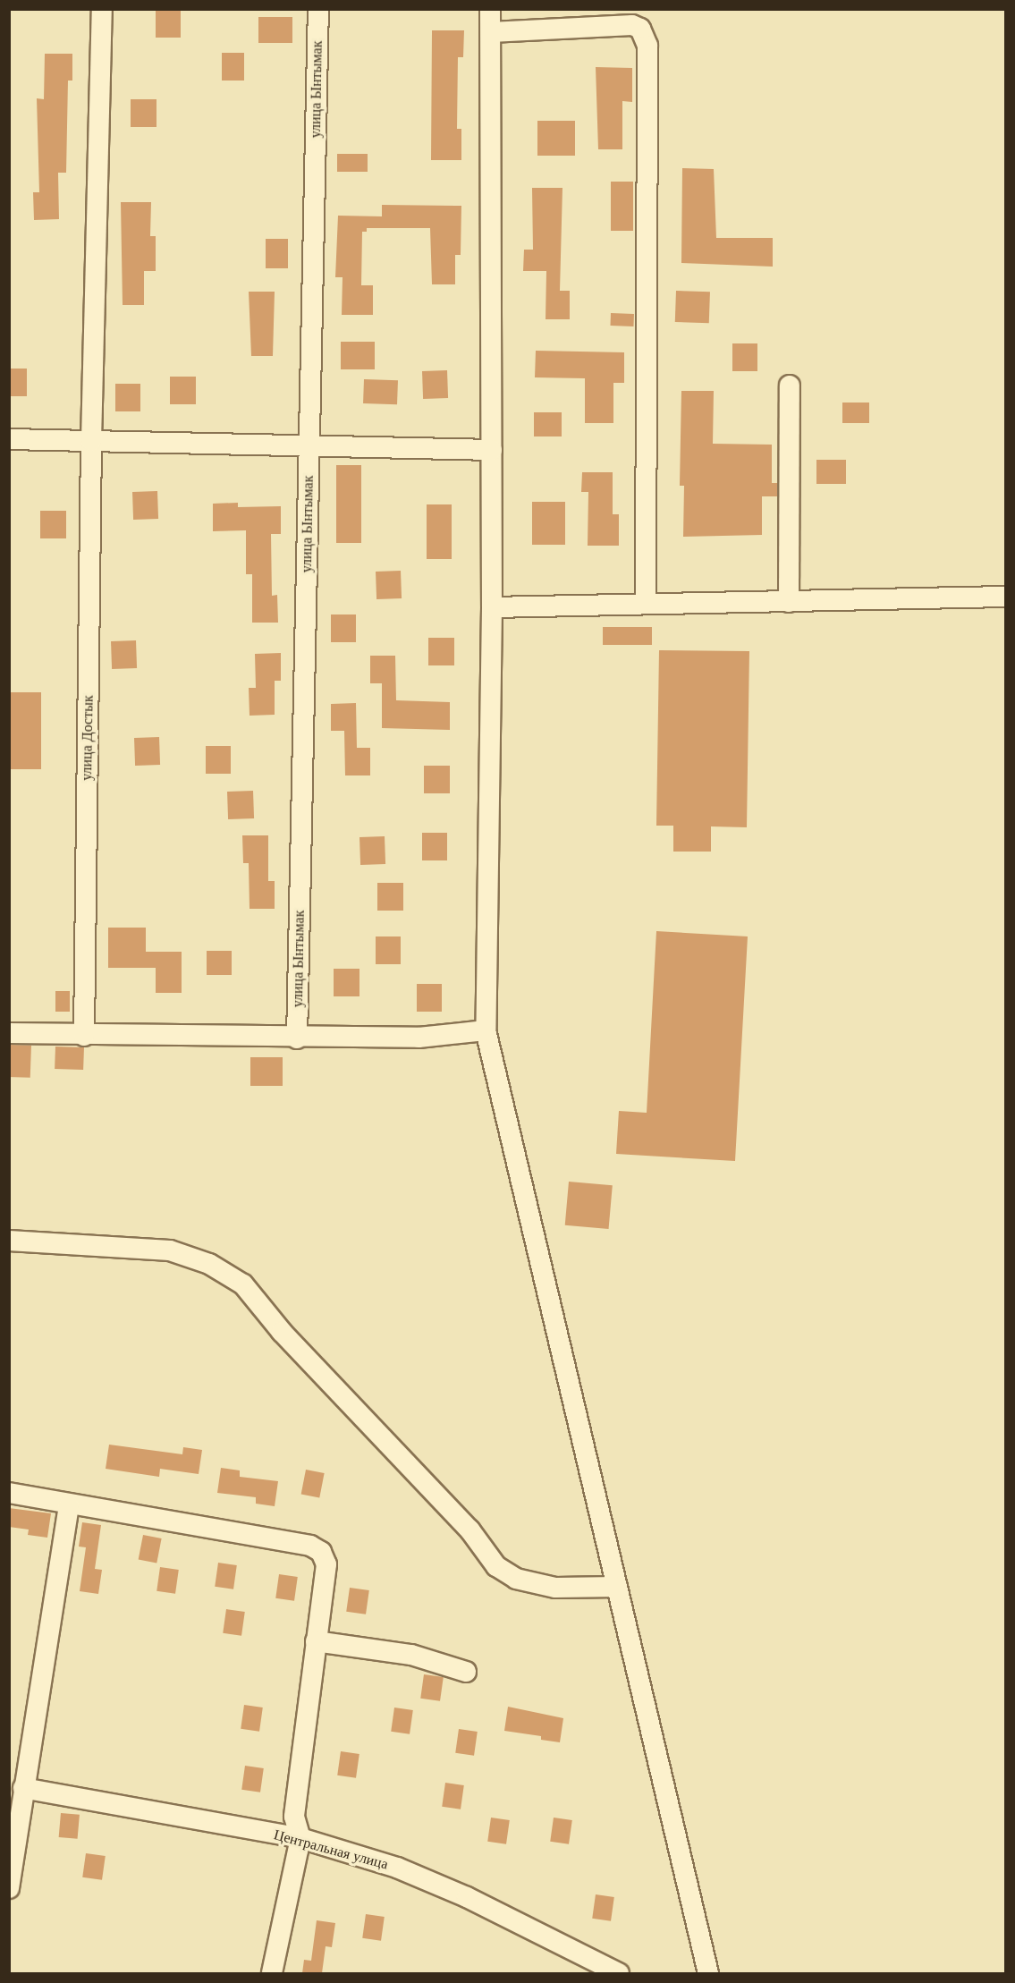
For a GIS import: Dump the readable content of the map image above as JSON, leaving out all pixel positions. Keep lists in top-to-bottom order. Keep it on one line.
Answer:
{"streets":{"street":["улица Ынтымак","улица Достык","Центральная улица"]}}
